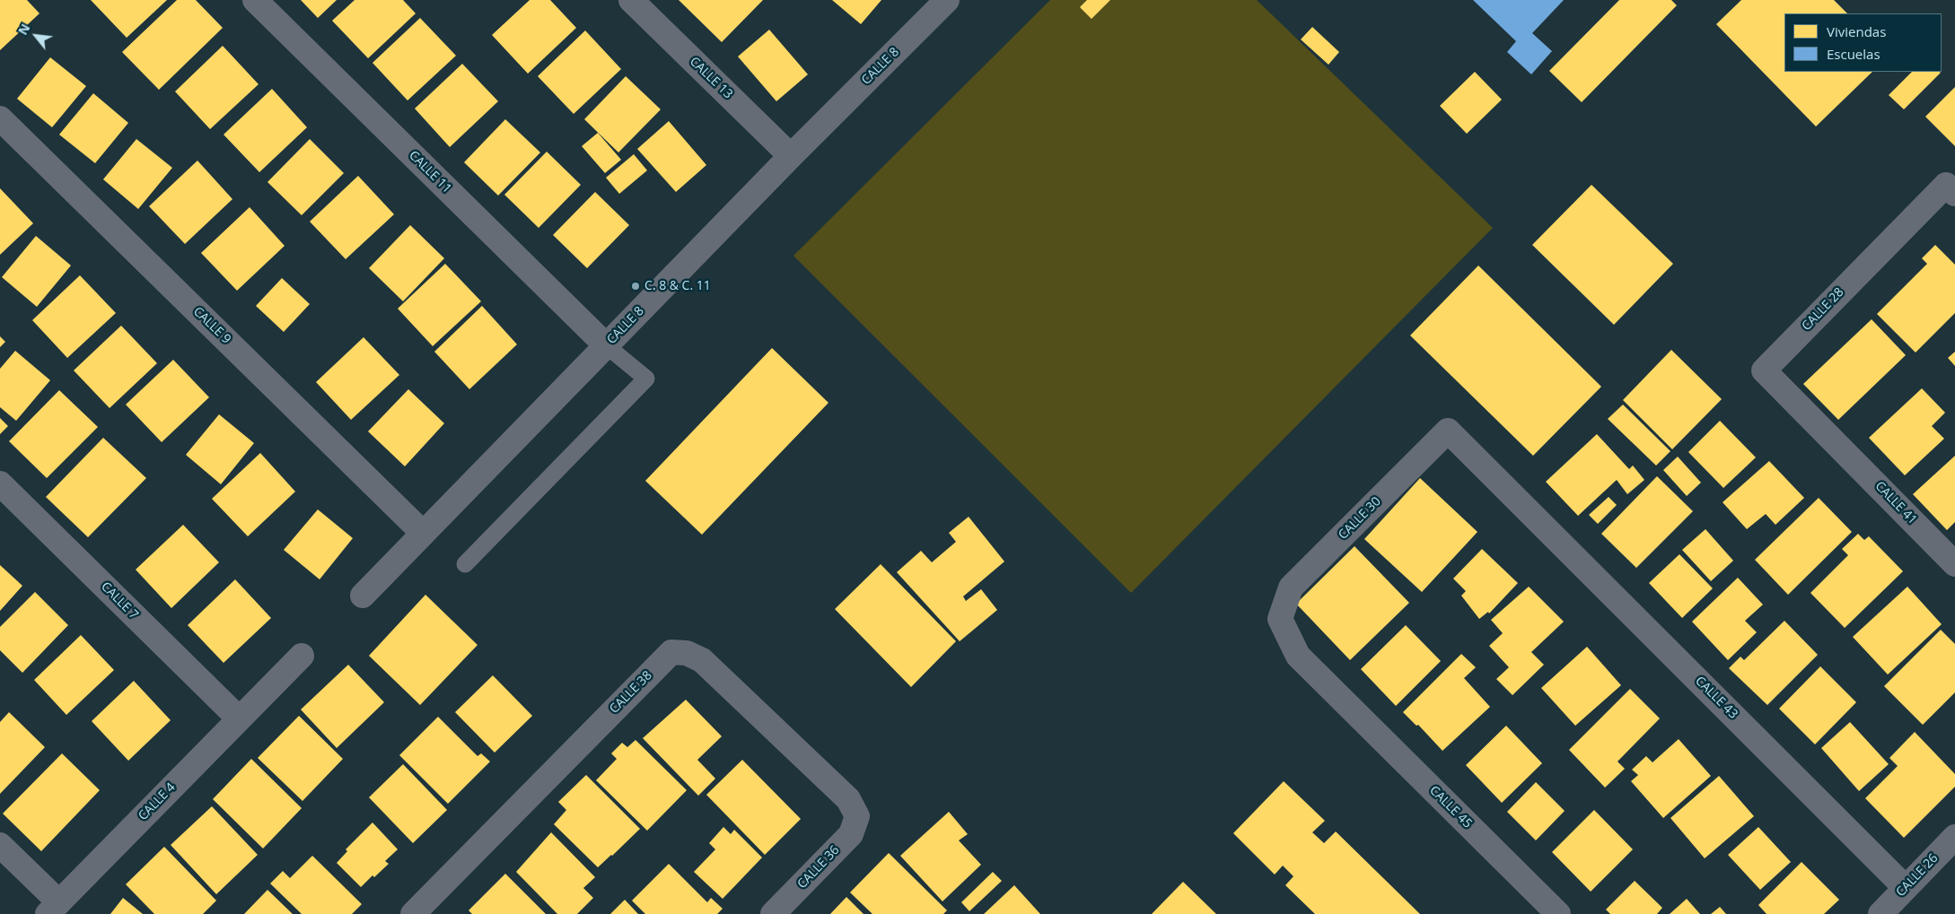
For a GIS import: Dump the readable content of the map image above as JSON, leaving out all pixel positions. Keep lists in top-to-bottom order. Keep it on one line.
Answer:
{"streets":{"street":["CALLE 8","CALLE 13","CALLE 11","CALLE 28","CALLE 9","CALLE 41","CALLE 30","CALLE 7","CALLE 38","CALLE 43","CALLE 4","CALLE 45","CALLE 36","CALLE 26"]},"crossings":[["CALLE 8","CALLE 13"],["CALLE 8","CALLE 11"],["CALLE 8","CALLE 9"],["CALLE 28","CALLE 41"],["CALLE 30","CALLE 43"],["CALLE 30","CALLE 45"],["CALLE 7","CALLE 4"],["CALLE 38","CALLE 36"],["CALLE 43","CALLE 26"]],"places":["C. 8 & C. 11"],"legend":["Viviendas","Escuelas"],"north":"top left"}
